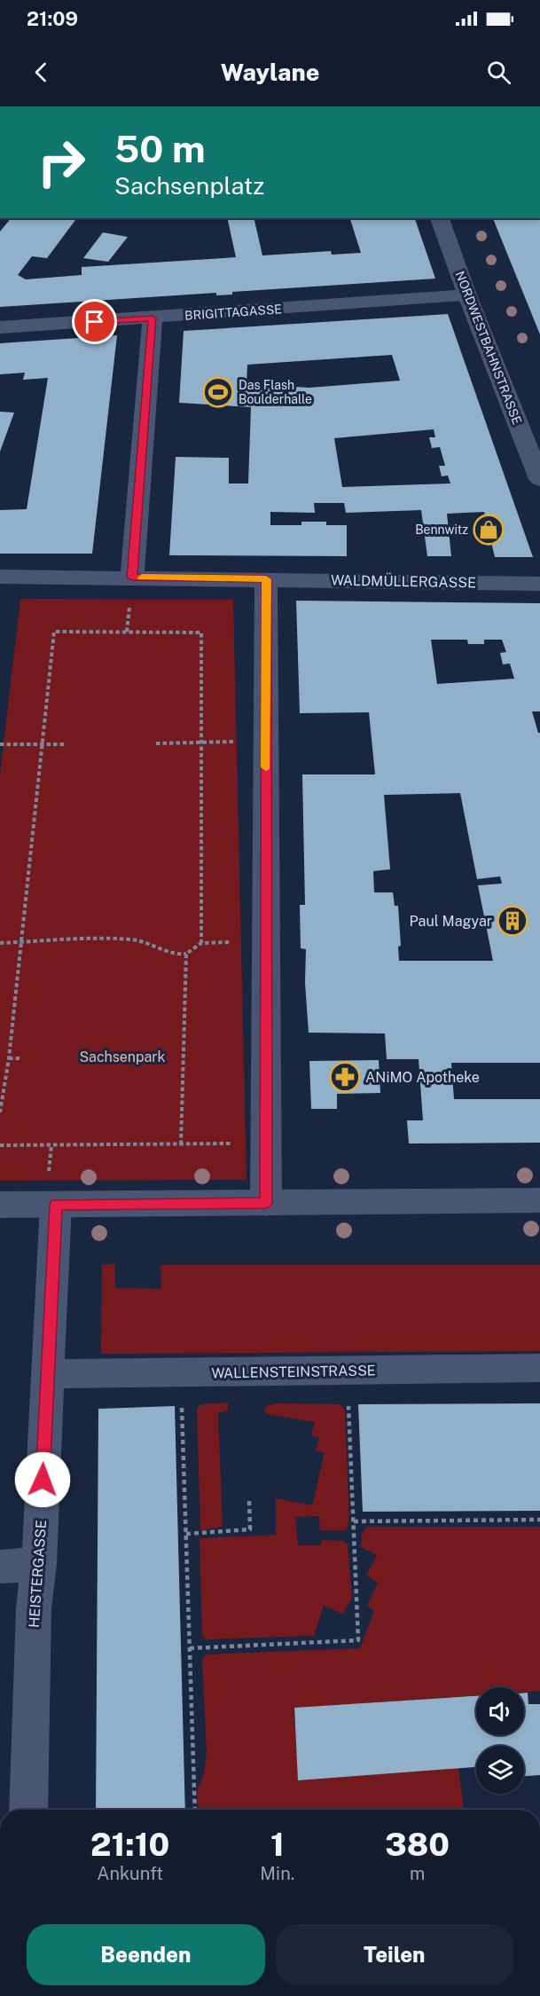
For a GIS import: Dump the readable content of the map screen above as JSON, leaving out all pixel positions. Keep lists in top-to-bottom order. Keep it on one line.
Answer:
{"streets":{"street":["BRIGITTAGASSE","NORDWESTBAHNSTRASSE","WALDMÜLLERGASSE","WALLENSTEINSTRASSE","HEISTERGASSE"]},"crossings":[["BRIGITTAGASSE","NORDWESTBAHNSTRASSE"],["WALLENSTEINSTRASSE","HEISTERGASSE"]],"parks":["Sachsenpark"],"places":{"sports":["Das Flash Boulderhalle"],"shop":["Bennwitz"],"building":["Paul Magyar"],"pharmacy":["ANiMO Apotheke"]},"page":{"status":"21:09","header":"Waylane","turn":["50 m","Sachsenplatz"],"eta":["21:10","Ankunft","1","Min.","380","m"],"buttons":["Beenden","Teilen"]}}
